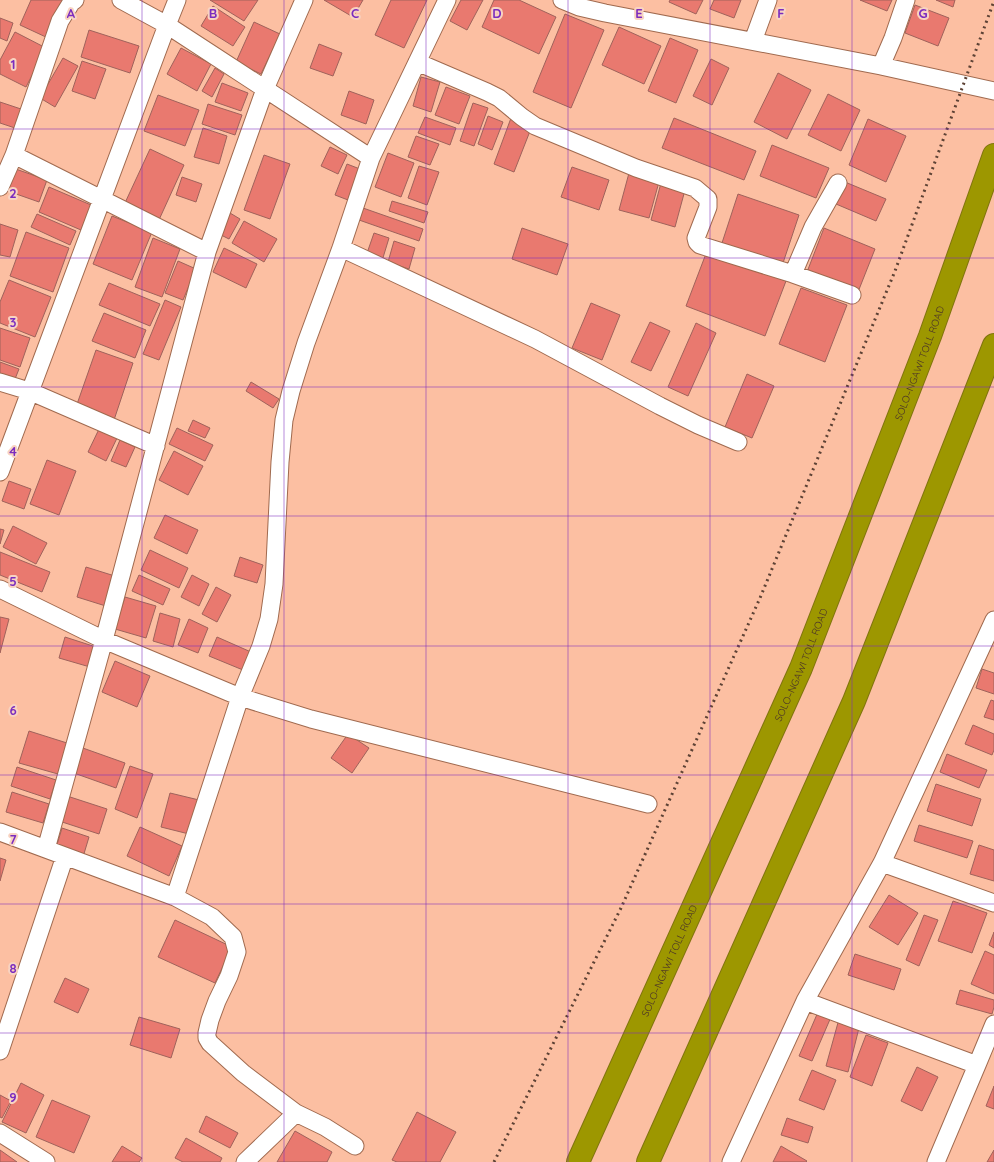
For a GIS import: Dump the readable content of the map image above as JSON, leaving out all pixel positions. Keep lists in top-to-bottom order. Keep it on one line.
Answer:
{"streets":{"highway":["SOLO–NGAWI TOLL ROAD"]},"grid":{"columns":["A","B","C","D","E","F","G"],"rows":["1","2","3","4","5","6","7","8","9"]}}
